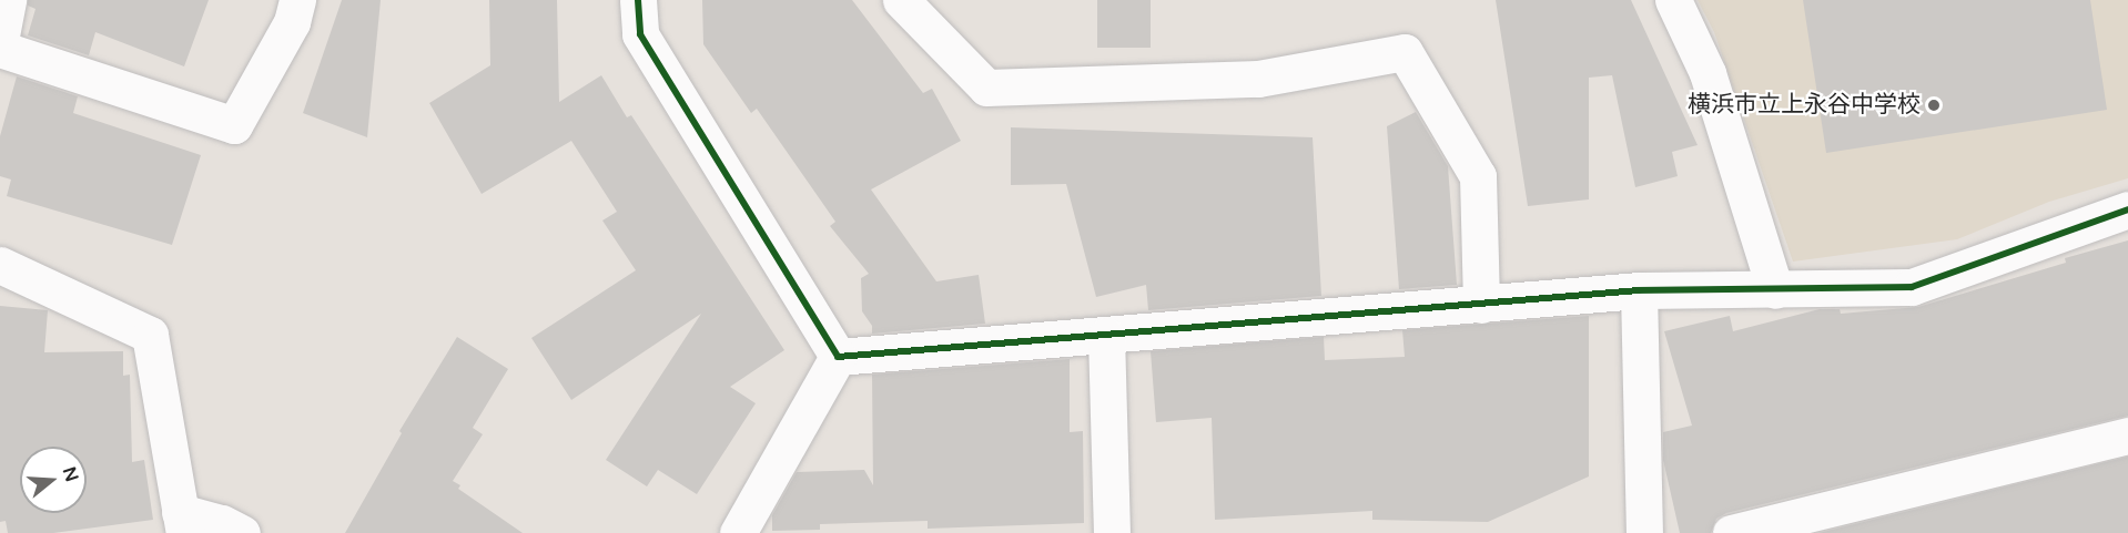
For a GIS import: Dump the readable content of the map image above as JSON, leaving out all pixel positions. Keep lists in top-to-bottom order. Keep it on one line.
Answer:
{"places":["横浜市立上永谷中学校"],"north":"right"}
